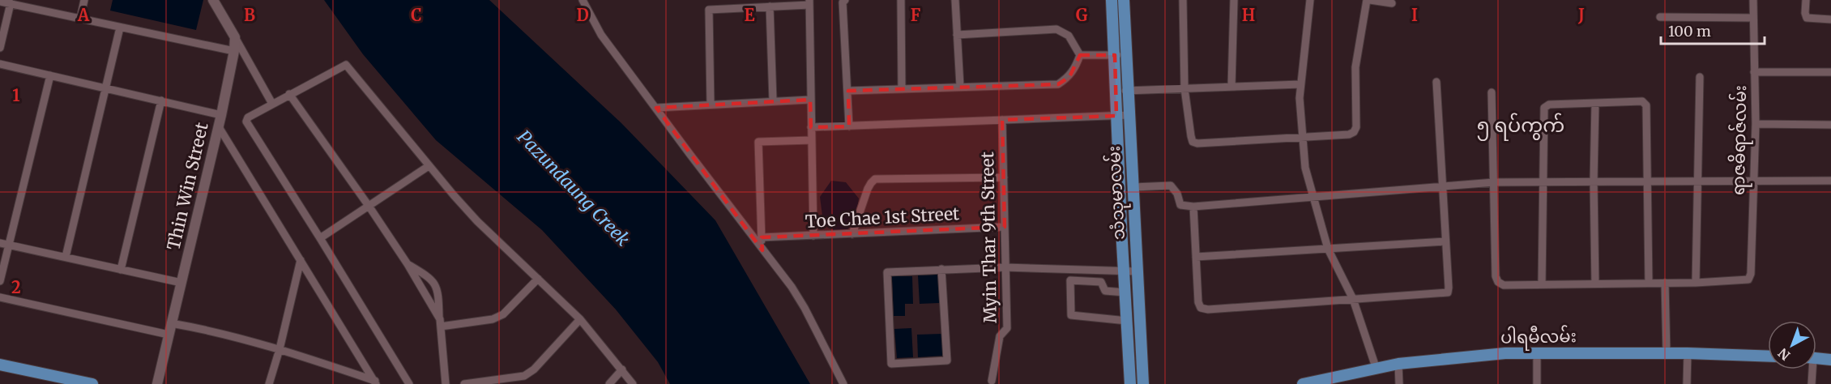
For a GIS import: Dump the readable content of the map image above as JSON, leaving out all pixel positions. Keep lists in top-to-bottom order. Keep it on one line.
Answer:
{"streets":{"main road":["Thin Win Street","သံသုမာလမ်း","ပါရမီလမ်း"],"street":["ရာဇဓိရာဇ်လမ်း","Toe Chae 1st Street","Myin Thar 9th Street"]},"crossings":[["Toe Chae 1st Street","Myin Thar 9th Street"]],"districts":["၅ ရပ်ကွက်"],"water":["Pazundaung Creek"],"scale_bar":"100 m","north":"bottom left","grid":{"columns":["A","B","C","D","E","F","G","H","I","J"],"rows":["1","2"]}}
